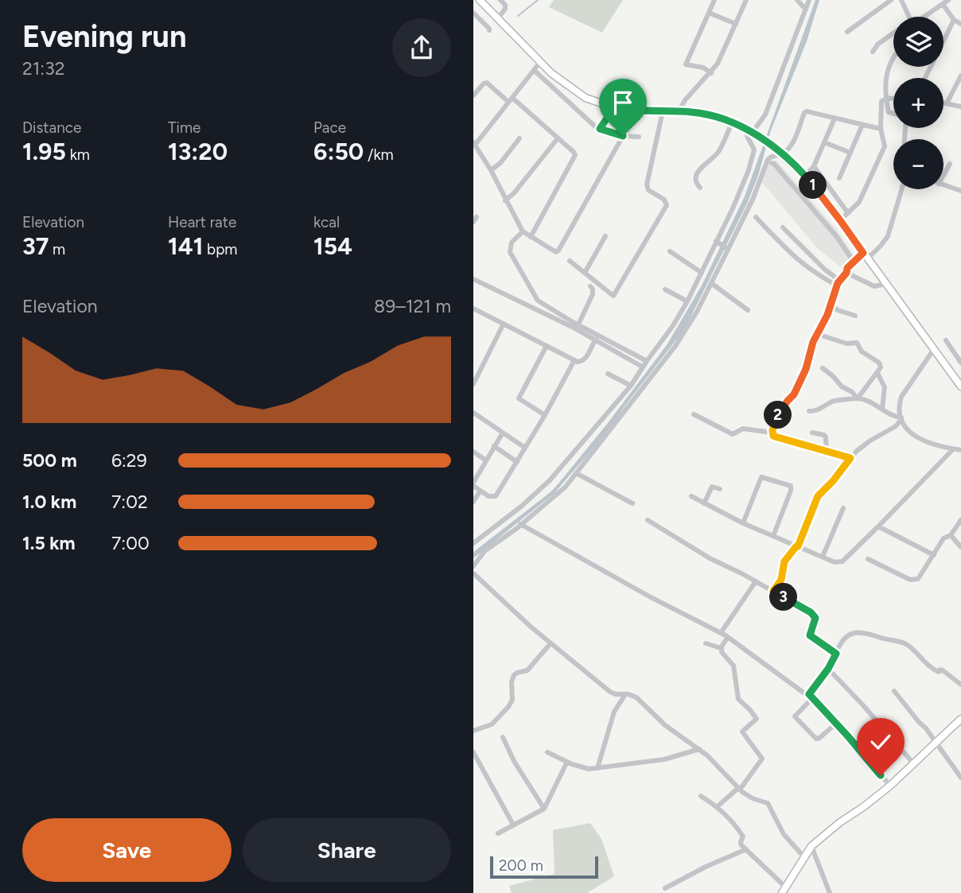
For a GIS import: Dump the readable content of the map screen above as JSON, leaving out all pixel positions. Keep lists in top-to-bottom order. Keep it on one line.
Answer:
{"scale_bar":"200 m","page":{"heading":["Evening run","21:32"],"map_buttons":["+","−"],"stats":[["Distance","1.95 km"],["Time","13:20"],["Pace","6:50 /km"],["Elevation","37 m"],["Heart rate","141 bpm"],["kcal","154"]],"pins":["1","2","3"],"chart":["Elevation","89–121 m"],"list":[{"name":"500 m","note":"6:29"},{"name":"1.0 km","note":"7:02"},{"name":"1.5 km","note":"7:00"}],"buttons":["Save","Share"],"scale":"200 m"}}
